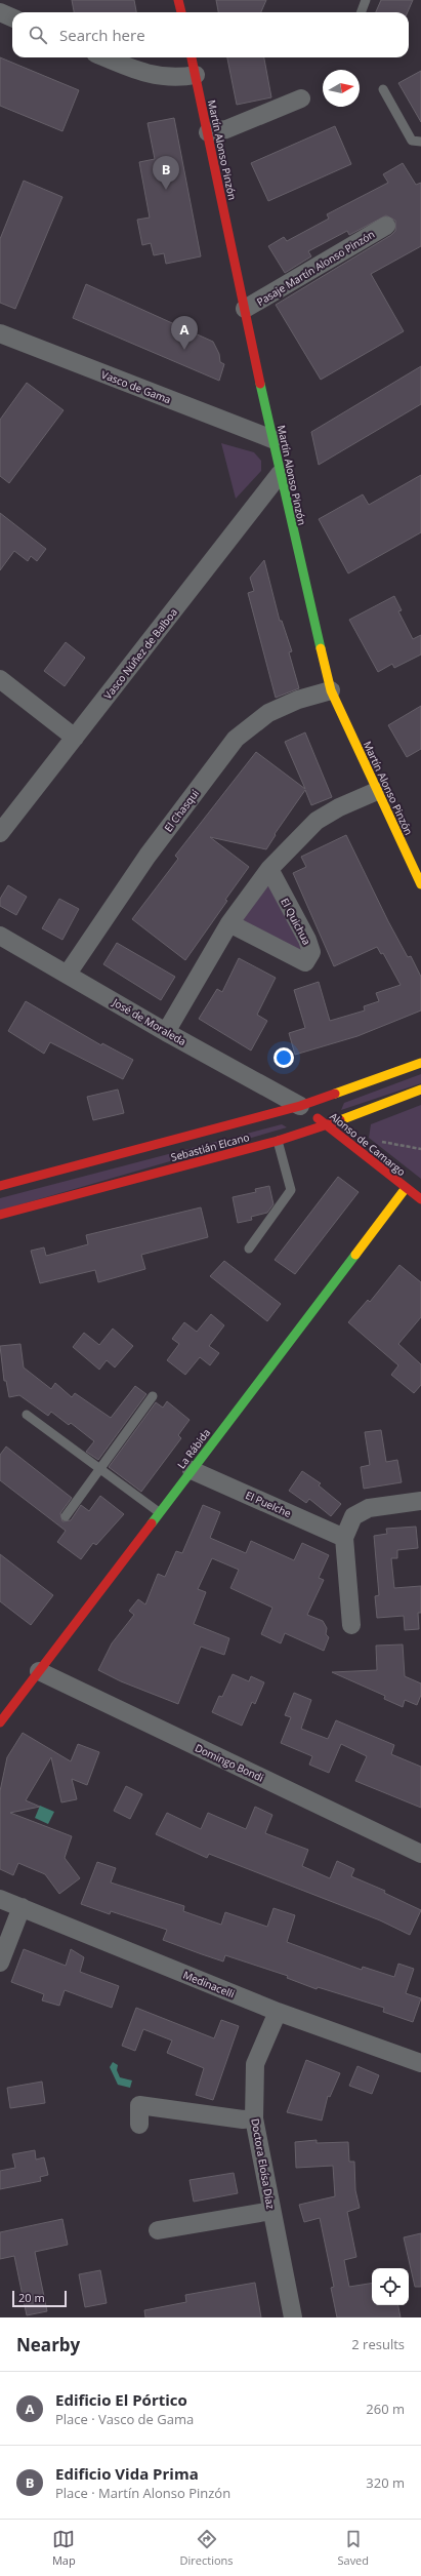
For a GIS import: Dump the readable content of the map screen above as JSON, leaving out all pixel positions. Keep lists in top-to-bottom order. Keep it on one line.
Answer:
{"streets":{"street":["Martín Alonso Pinzón","Pasaje Martín Alonso Pinzón","Vasco de Gama","Vasco Núñez de Balboa","El Chasqui","El Quichua","José de Moraleda","Alonso de Camargo","Sebastián Elcano","La Rábida","El Puelche","Domingo Bondi","Medinacelli","Doctora Eloísa Díaz"]},"crossings":[["Martín Alonso Pinzón","Pasaje Martín Alonso Pinzón"],["Martín Alonso Pinzón","Vasco de Gama"],["Martín Alonso Pinzón","Vasco Núñez de Balboa"],["Martín Alonso Pinzón","El Chasqui"],["El Chasqui","José de Moraleda"],["José de Moraleda","Alonso de Camargo"],["José de Moraleda","Sebastián Elcano"],["Alonso de Camargo","Sebastián Elcano"],["Alonso de Camargo","La Rábida"],["La Rábida","El Puelche"],["La Rábida","Domingo Bondi"],["Medinacelli","Doctora Eloísa Díaz"]],"scale_bar":"20 m","north":"right","page":{"search":"Search here","pins":["B","A"],"scale":"20 m","heading":["Nearby","2 results"],"list":[{"mark":"A","name":"Edificio El Pórtico","note":"Place · Vasco de Gama","value":"260 m"},{"mark":"B","name":"Edificio Vida Prima","note":"Place · Martín Alonso Pinzón","value":"320 m"}],"nav":["Map","Directions","Saved"]}}
